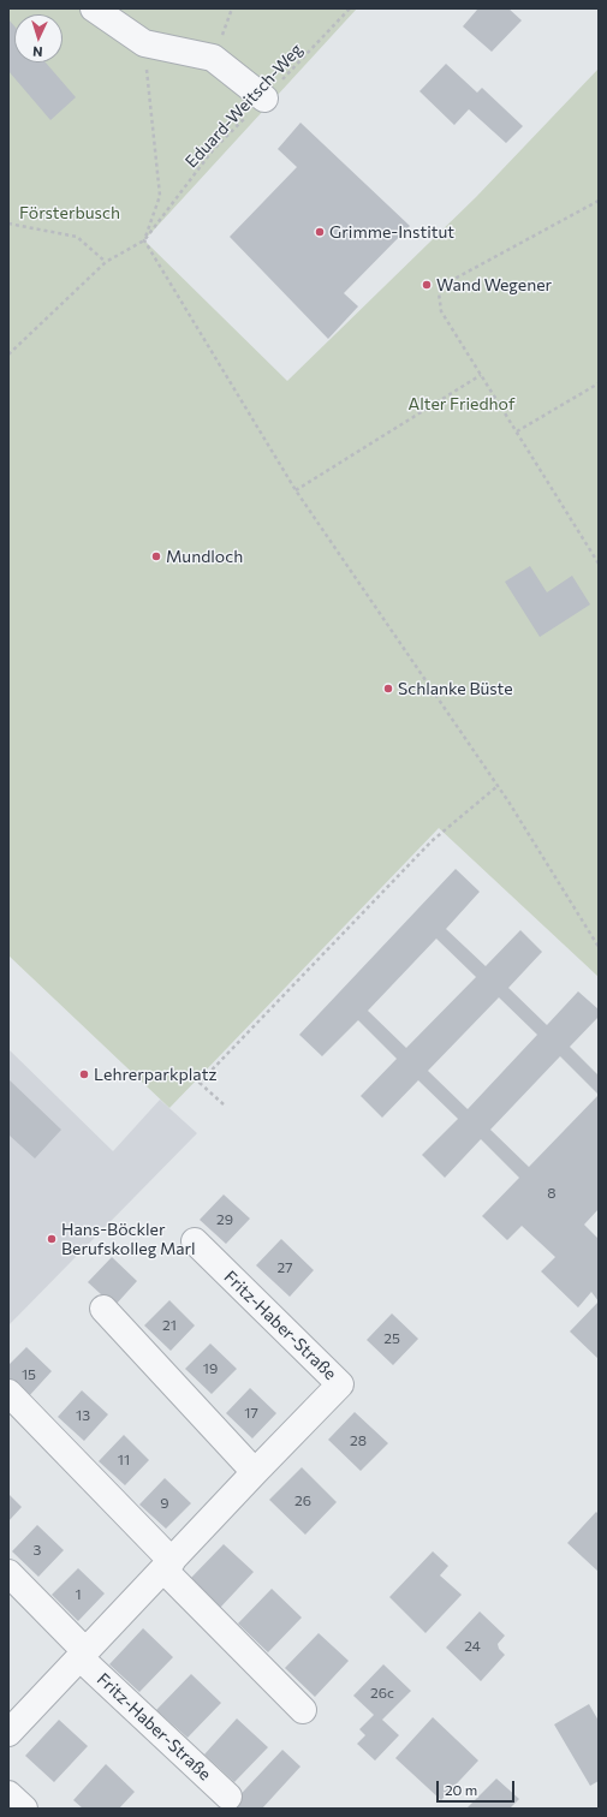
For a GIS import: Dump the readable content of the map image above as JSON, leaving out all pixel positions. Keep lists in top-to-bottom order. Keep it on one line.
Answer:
{"streets":{"street":["Fritz-Haber-Straße"],"path":["Eduard-Weitsch-Weg"]},"parks":["Försterbusch","Alter Friedhof"],"places":["Grimme-Institut","Wand Wegener","Mundloch","Schlanke Büste","Lehrerparkplatz","Hans-Böckler Berufskolleg Marl"],"house_numbers":["8","29","27","21","25","19","15","17","13","28","11","26","9","3","1","24","26c"],"scale_bar":"20 m","north":"bottom"}
